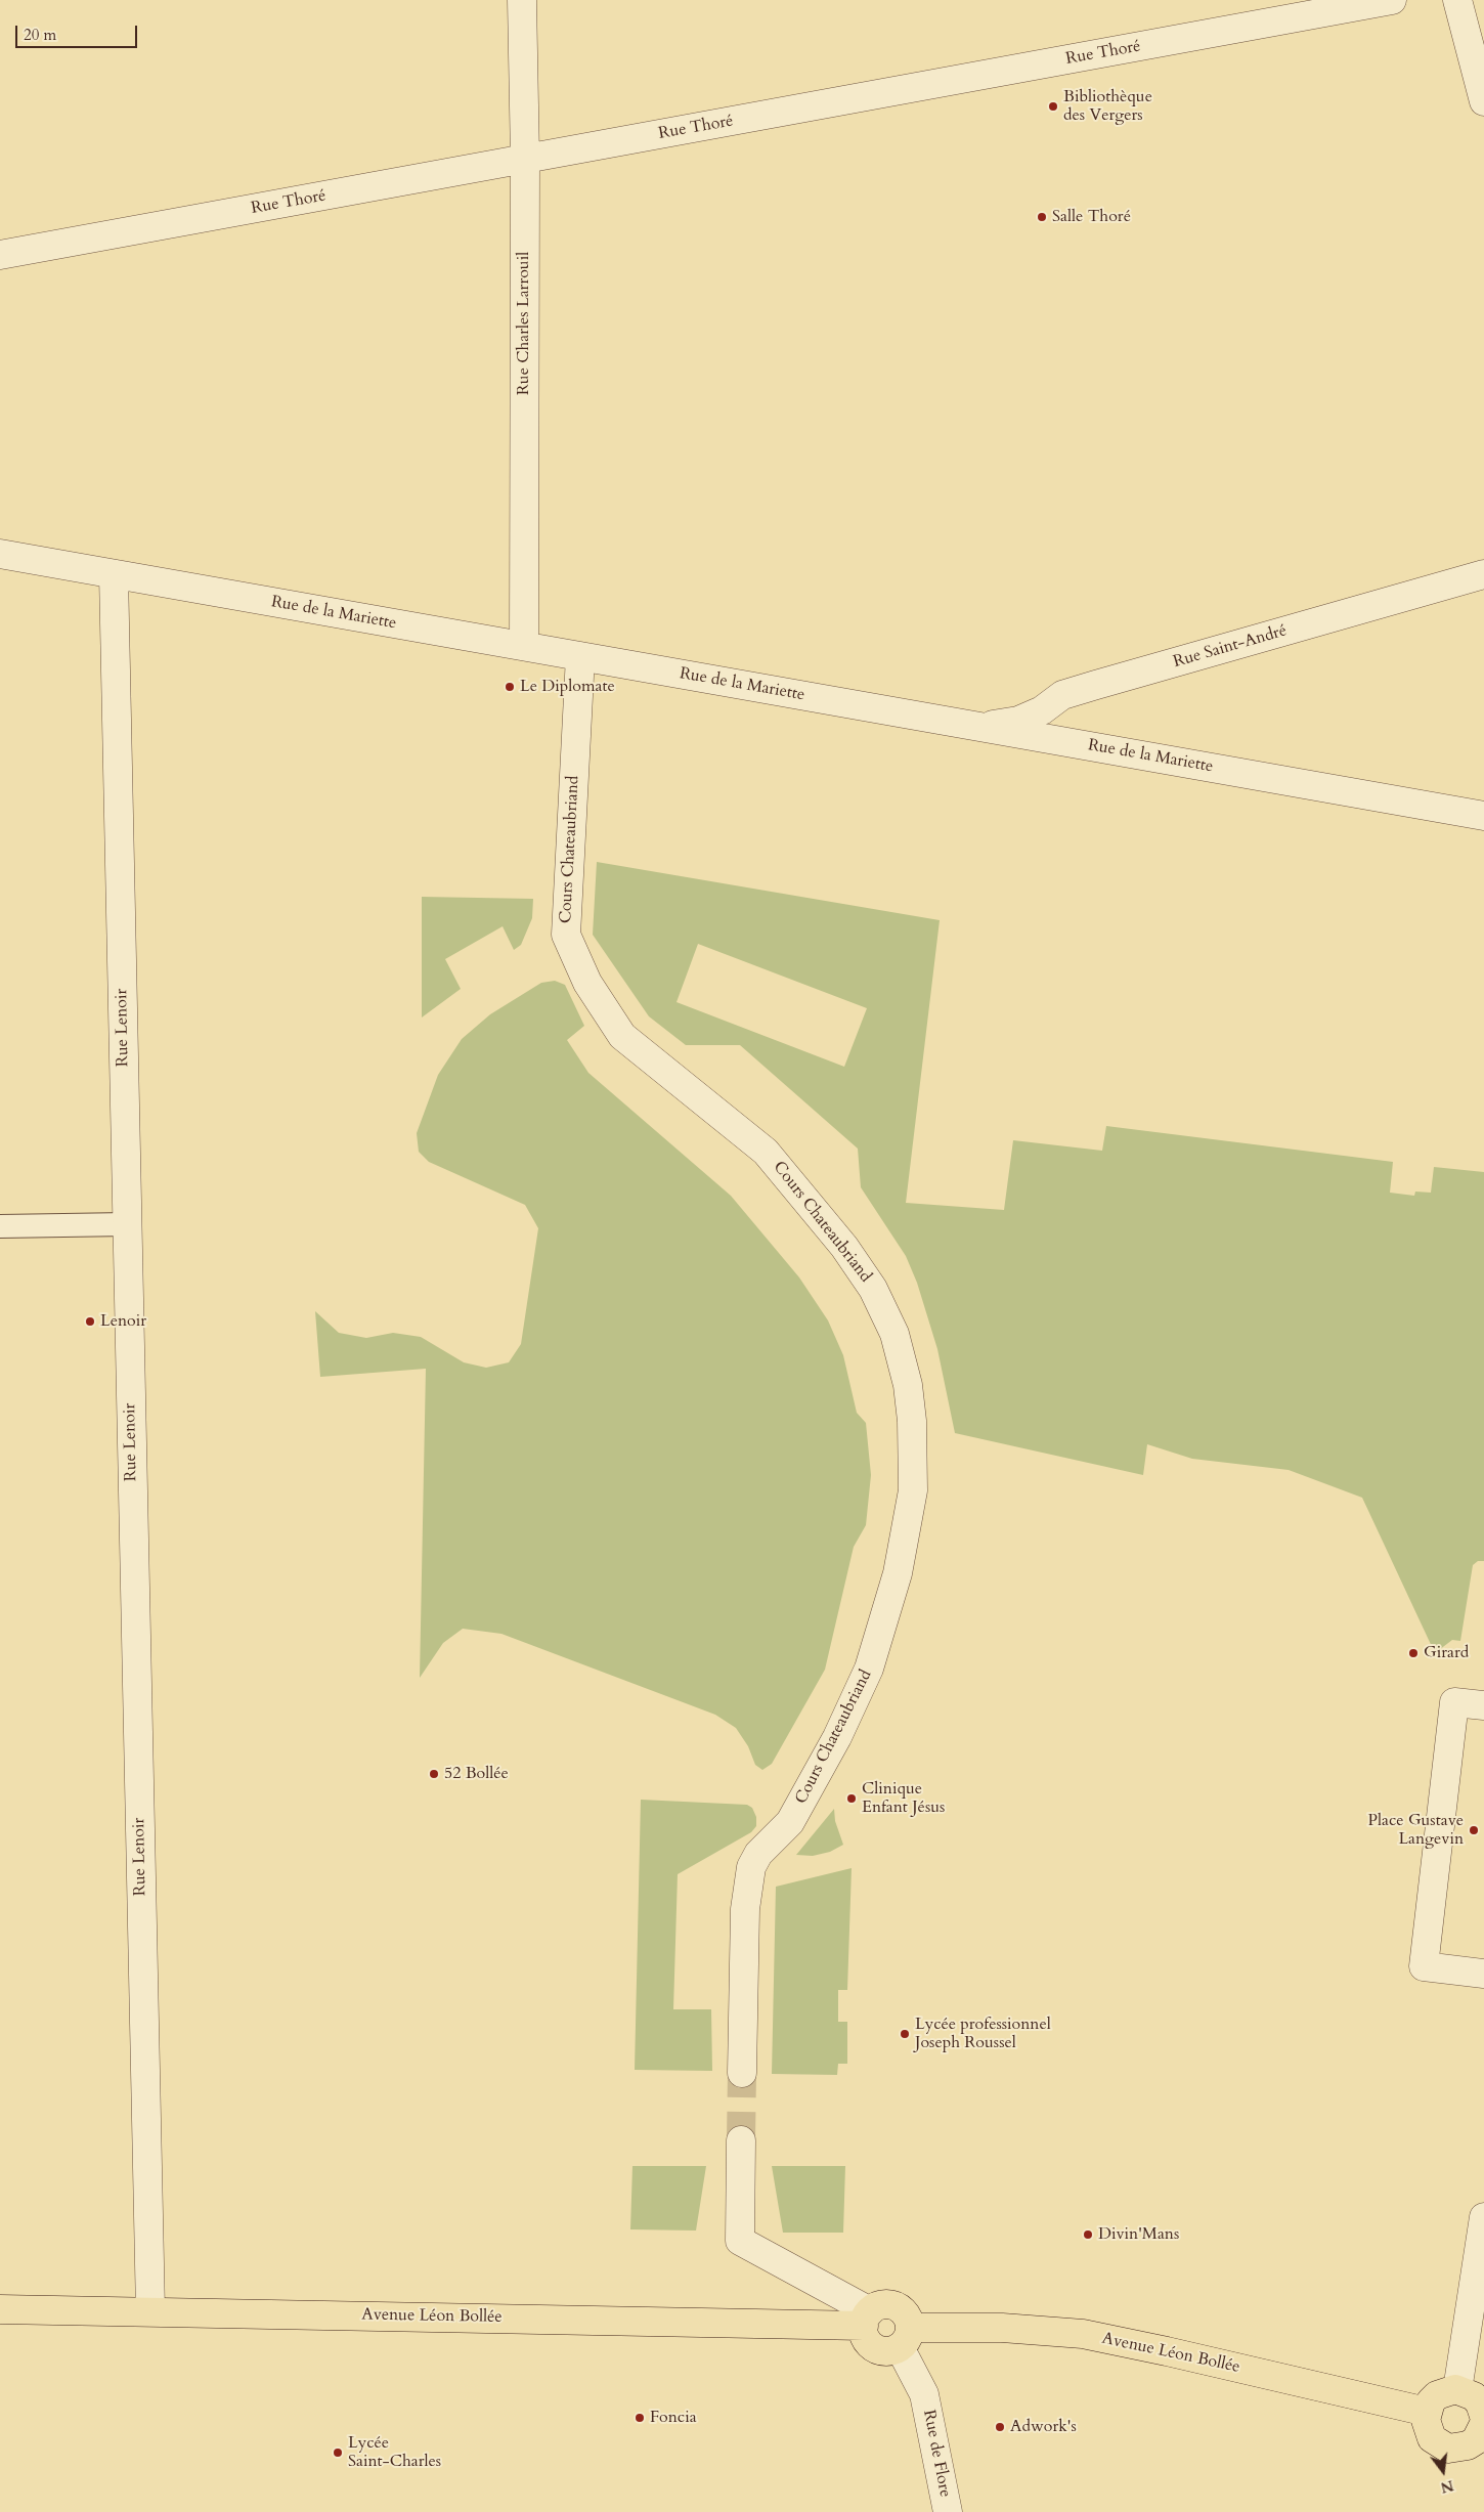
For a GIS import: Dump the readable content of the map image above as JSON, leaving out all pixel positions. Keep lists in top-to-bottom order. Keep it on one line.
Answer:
{"streets":{"main road":["Avenue Léon Bollée"],"street":["Rue Thoré","Rue Charles Larrouil","Rue de la Mariette","Rue Saint-André","Cours Chateaubriand","Rue Lenoir","Rue de Flore"]},"crossings":[["Rue Thoré","Rue Charles Larrouil"],["Rue Charles Larrouil","Rue de la Mariette"],["Rue de la Mariette","Rue Saint-André"],["Rue de la Mariette","Cours Chateaubriand"],["Rue de la Mariette","Rue Lenoir"],["Rue Lenoir","Avenue Léon Bollée"],["Avenue Léon Bollée","Rue de Flore"]],"places":["Bibliothèque des Vergers","Salle Thoré","Le Diplomate","Lenoir","Girard","52 Bollée","Clinique Enfant Jésus","Place Gustave Langevin","Lycée professionnel Joseph Roussel","Divin'Mans","Foncia","Adwork's","Lycée Saint-Charles"],"scale_bar":"20 m","north":"bottom"}
